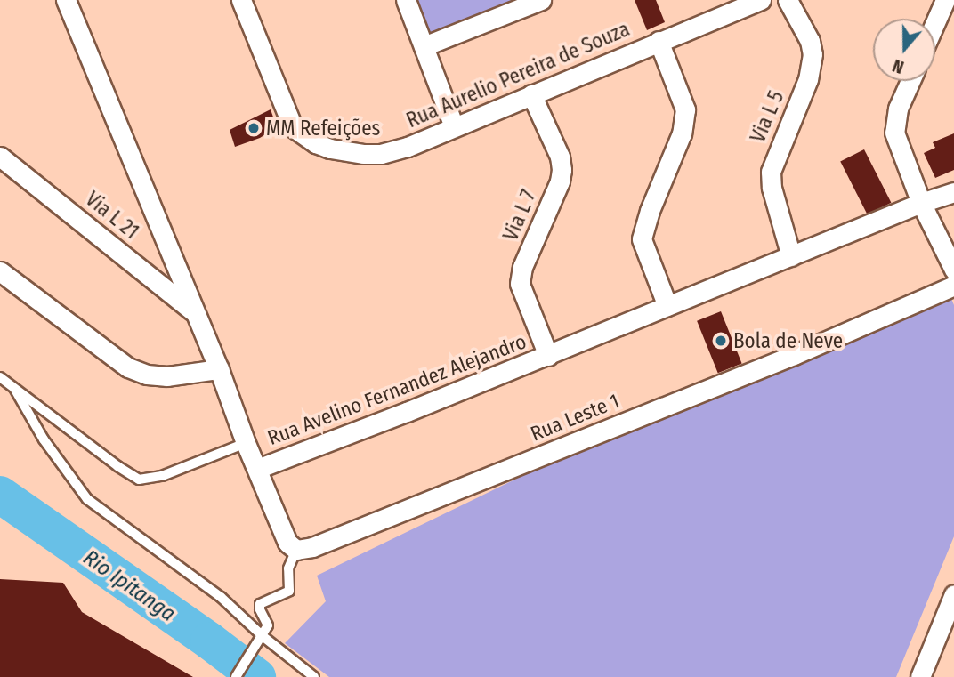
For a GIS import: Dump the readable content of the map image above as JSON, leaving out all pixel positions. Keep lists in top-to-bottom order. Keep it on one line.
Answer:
{"streets":{"street":["Rua Aurelio Pereira de Souza","Via L 5","Via L 21","Via L 7","Rua Avelino Fernandez Alejandro","Rua Leste 1"]},"crossings":[["Rua Aurelio Pereira de Souza","Via L 7"],["Via L 5","Rua Avelino Fernandez Alejandro"],["Via L 21","Rua Avelino Fernandez Alejandro"],["Via L 7","Rua Avelino Fernandez Alejandro"]],"water":["Rio Ipitanga"],"places":["MM Refeições","Bola de Neve"],"north":"bottom"}
